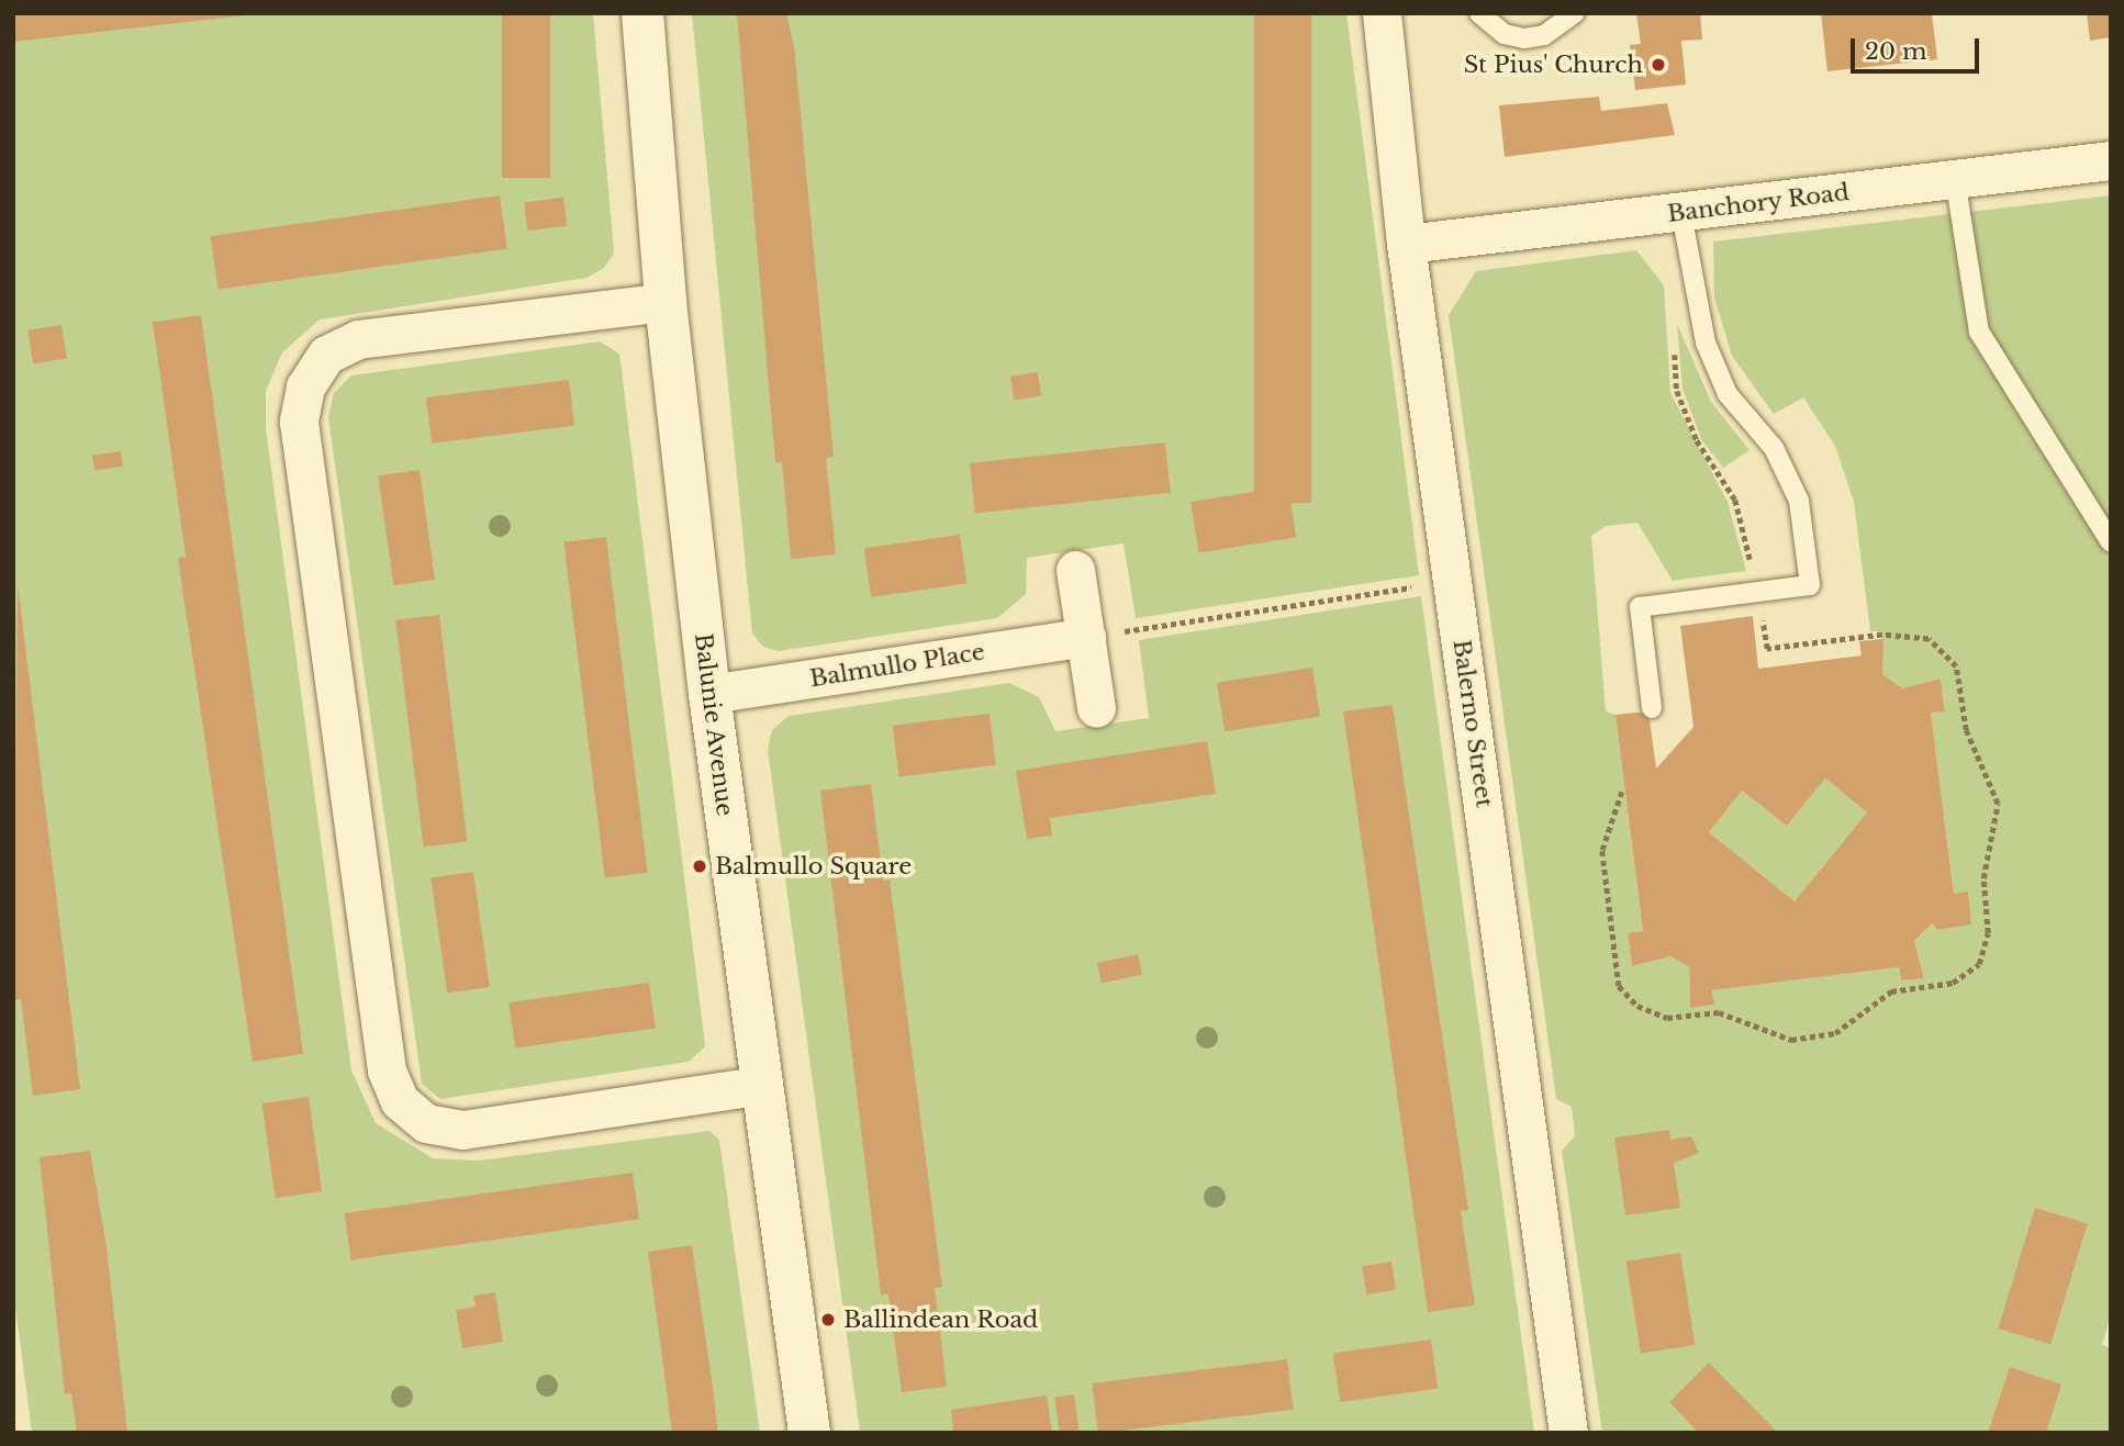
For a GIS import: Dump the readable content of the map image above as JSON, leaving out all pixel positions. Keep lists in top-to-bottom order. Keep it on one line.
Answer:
{"streets":{"street":["Banchory Road","Balmullo Place","Balerno Street","Balunie Avenue"]},"crossings":[["Banchory Road","Balerno Street"],["Balmullo Place","Balunie Avenue"]],"places":["St Pius' Church","Balmullo Square","Ballindean Road"],"scale_bar":"20 m"}
